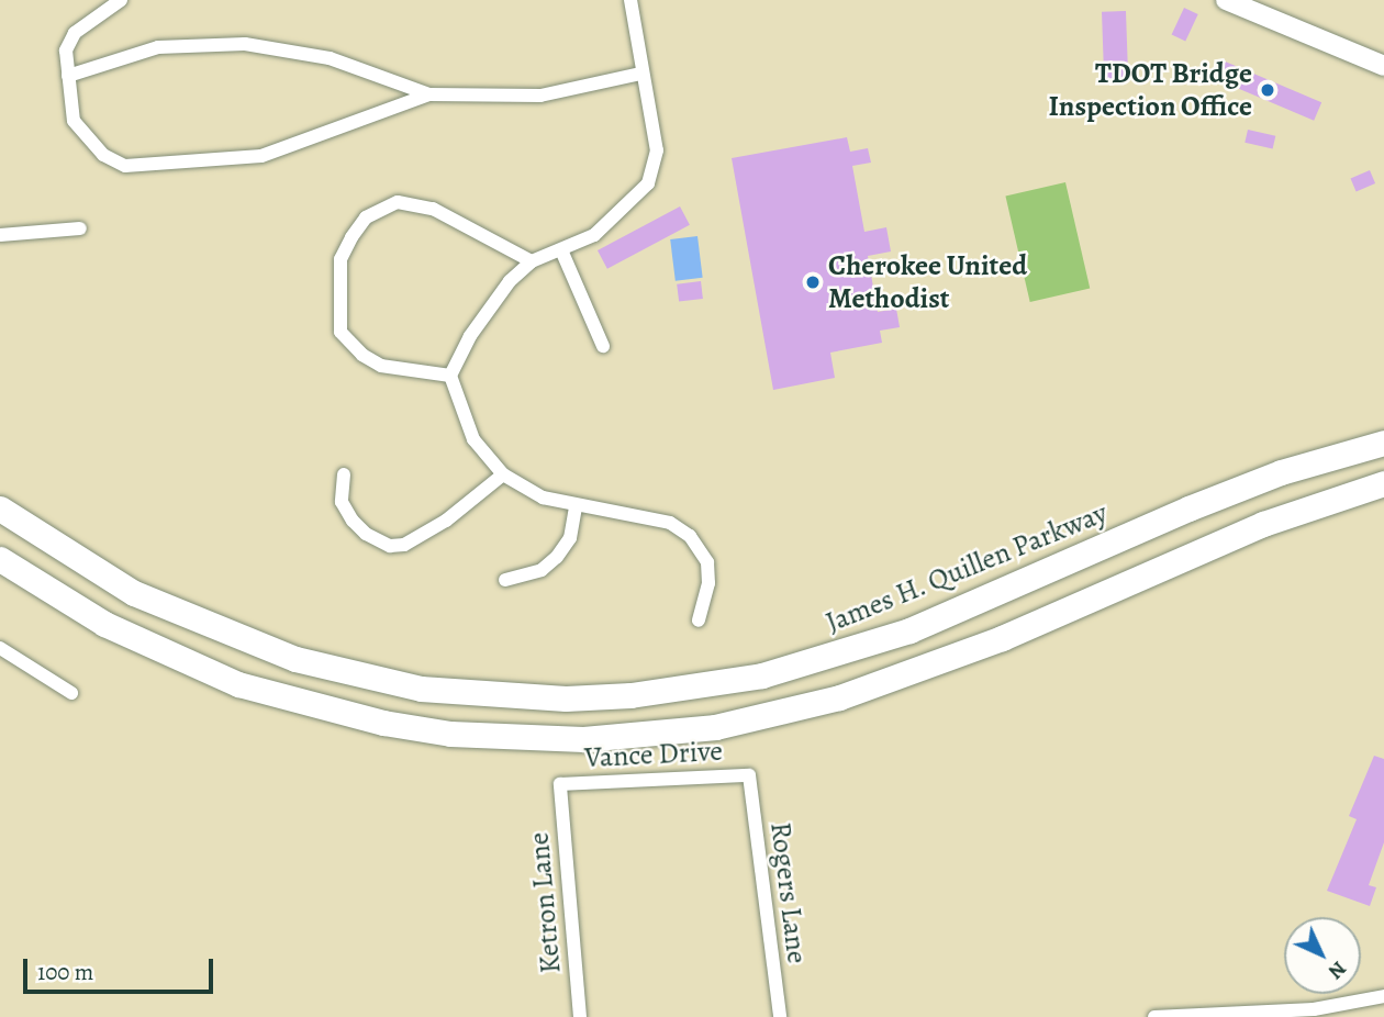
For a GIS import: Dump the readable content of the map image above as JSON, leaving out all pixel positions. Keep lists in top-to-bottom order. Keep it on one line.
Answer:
{"streets":{"highway":["James H. Quillen Parkway"],"street":["Vance Drive","Rogers Lane","Ketron Lane"]},"crossings":[["Vance Drive","Rogers Lane"],["Vance Drive","Ketron Lane"]],"places":["TDOT Bridge Inspection Office","Cherokee United Methodist"],"scale_bar":"100 m","north":"bottom right"}
